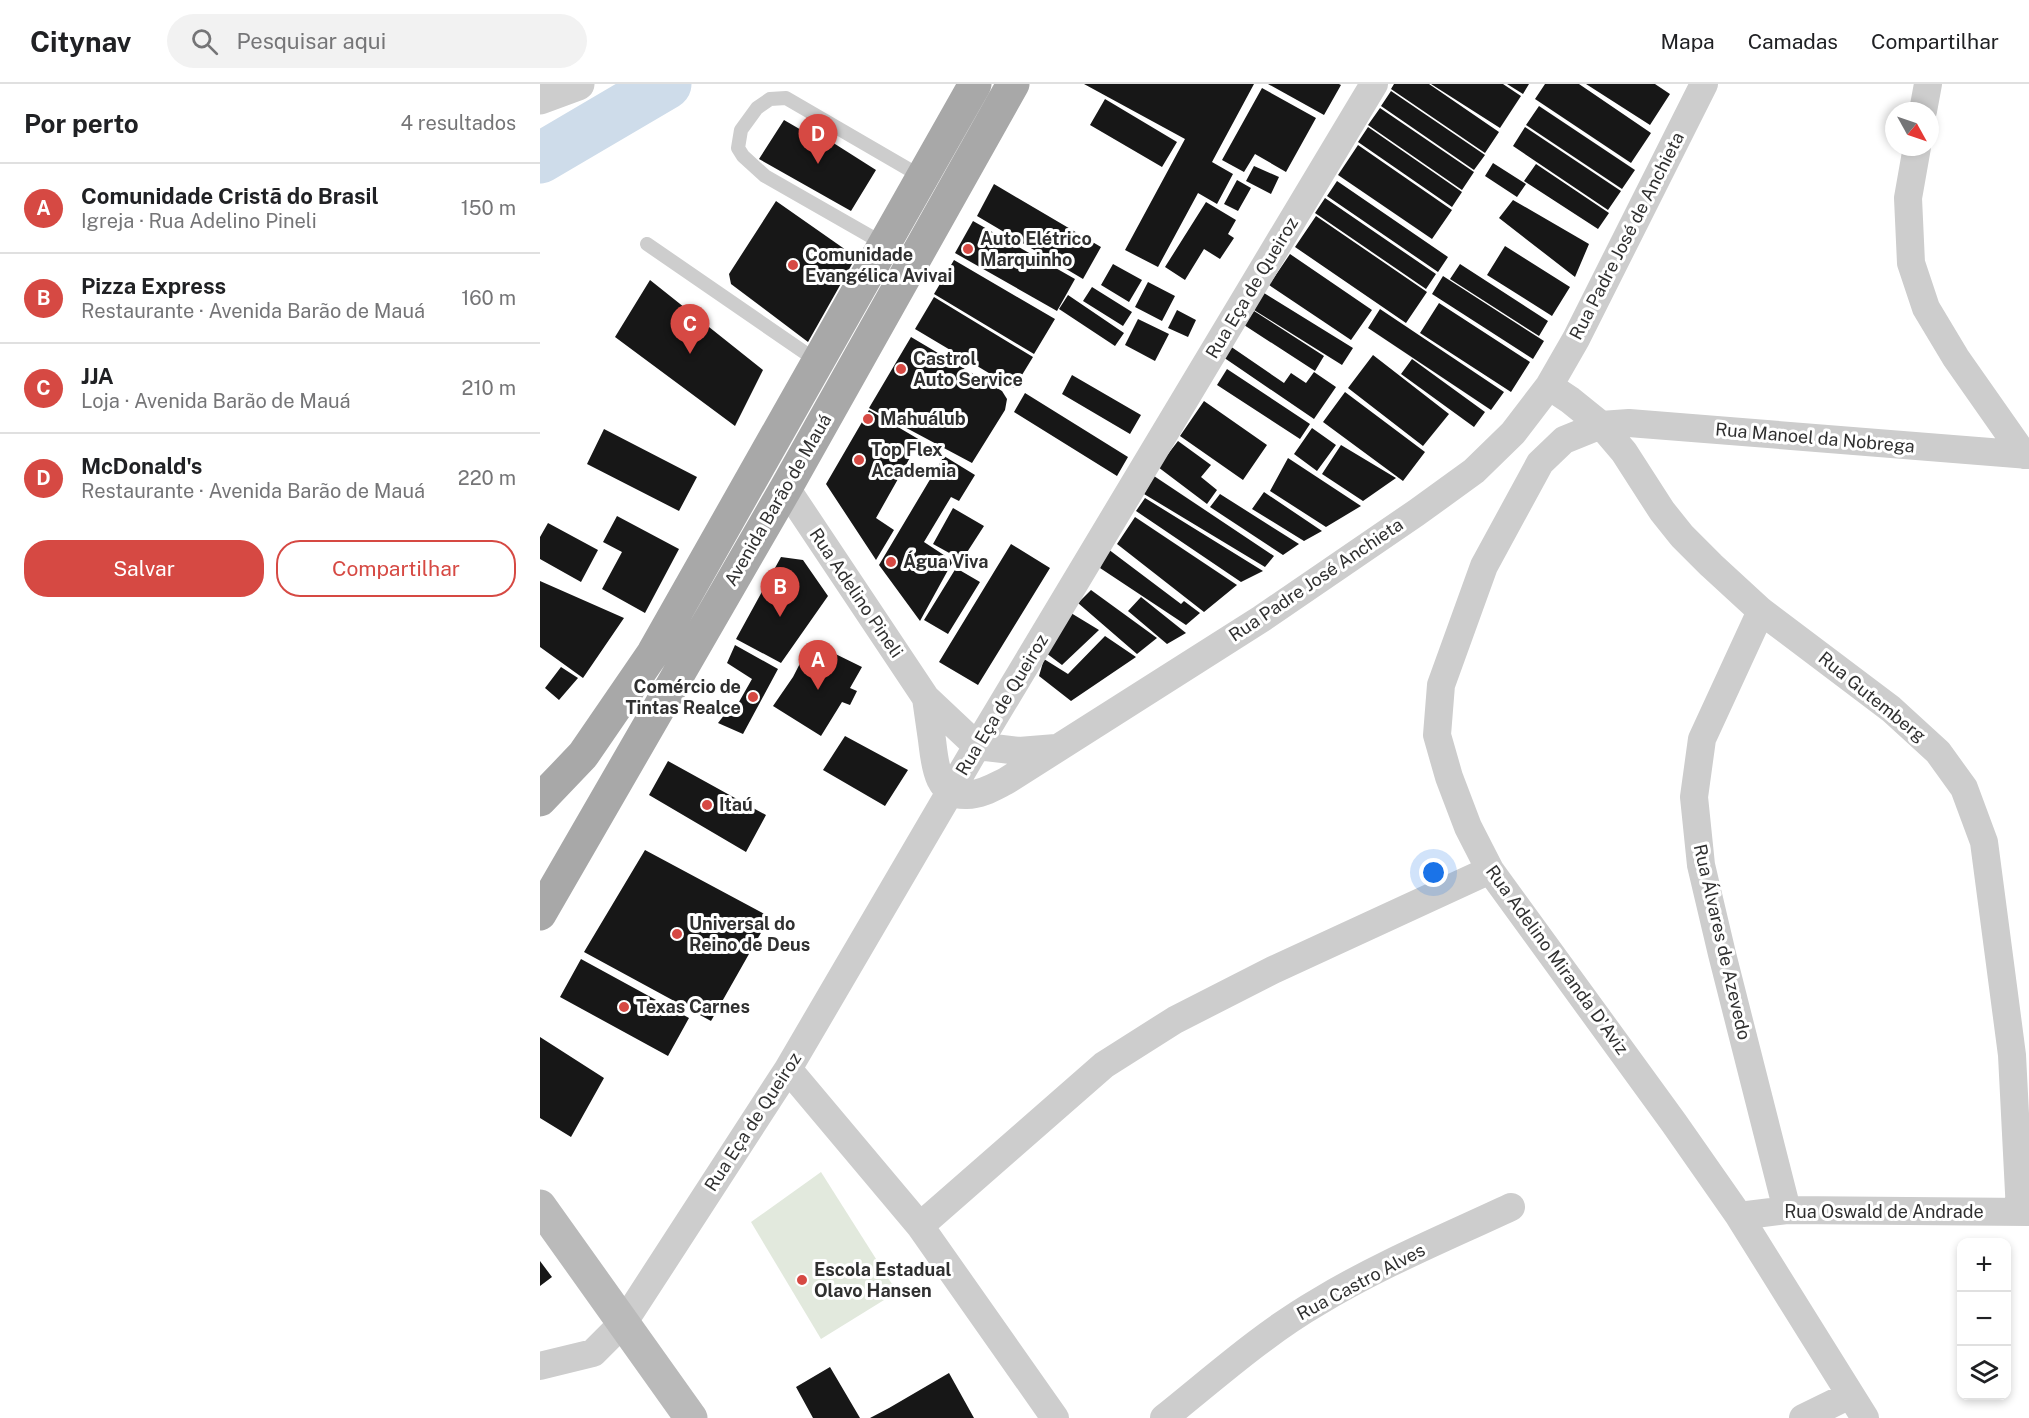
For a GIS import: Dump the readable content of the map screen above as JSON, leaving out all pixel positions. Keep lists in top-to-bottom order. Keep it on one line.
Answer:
{"streets":{"main road":["Avenida Barão de Mauá"],"street":["Rua Padre José de Anchieta","Rua Eça de Queiroz","Rua Manoel da Nobrega","Rua Padre José Anchieta","Rua Adelino Pineli","Rua Gutemberg","Rua Álvares de Azevedo","Rua Adelino Miranda D'Aviz","Rua Oswald de Andrade","Rua Castro Alves"]},"crossings":[["Rua Padre José de Anchieta","Rua Padre José Anchieta"],["Rua Padre José de Anchieta","Rua Gutemberg"],["Rua Eça de Queiroz","Rua Padre José Anchieta"],["Rua Eça de Queiroz","Rua Adelino Pineli"],["Rua Manoel da Nobrega","Rua Gutemberg"],["Rua Manoel da Nobrega","Rua Adelino Miranda D'Aviz"],["Avenida Barão de Mauá","Rua Adelino Pineli"],["Rua Padre José Anchieta","Rua Adelino Pineli"],["Rua Padre José Anchieta","Rua Gutemberg"],["Rua Gutemberg","Rua Álvares de Azevedo"],["Rua Gutemberg","Rua Adelino Miranda D'Aviz"],["Rua Gutemberg","Rua Oswald de Andrade"],["Rua Álvares de Azevedo","Rua Oswald de Andrade"],["Rua Adelino Miranda D'Aviz","Rua Oswald de Andrade"]],"places":["Auto Elétrico Marquinho","Comunidade Evangélica Avivai","Castrol Auto Service","Mahuálub","Top Flex Academia","Água Viva","Comércio de Tintas Realce","Itaú","Universal do Reino de Deus","Texas Carnes","Escola Estadual Olavo Hansen"],"north":"bottom right","page":{"header":"Citynav","search":"Pesquisar aqui","nav":["Mapa","Camadas","Compartilhar"],"heading":["Por perto","4 resultados"],"pins":["D","C","B","A"],"list":[{"mark":"A","name":"Comunidade Cristã do Brasil","note":"Igreja · Rua Adelino Pineli","value":"150 m"},{"mark":"B","name":"Pizza Express","note":"Restaurante · Avenida Barão de Mauá","value":"160 m"},{"mark":"C","name":"JJA","note":"Loja · Avenida Barão de Mauá","value":"210 m"},{"mark":"D","name":"McDonald's","note":"Restaurante · Avenida Barão de Mauá","value":"220 m"}],"buttons":["Salvar","Compartilhar"],"map_buttons":["+","−"]}}
